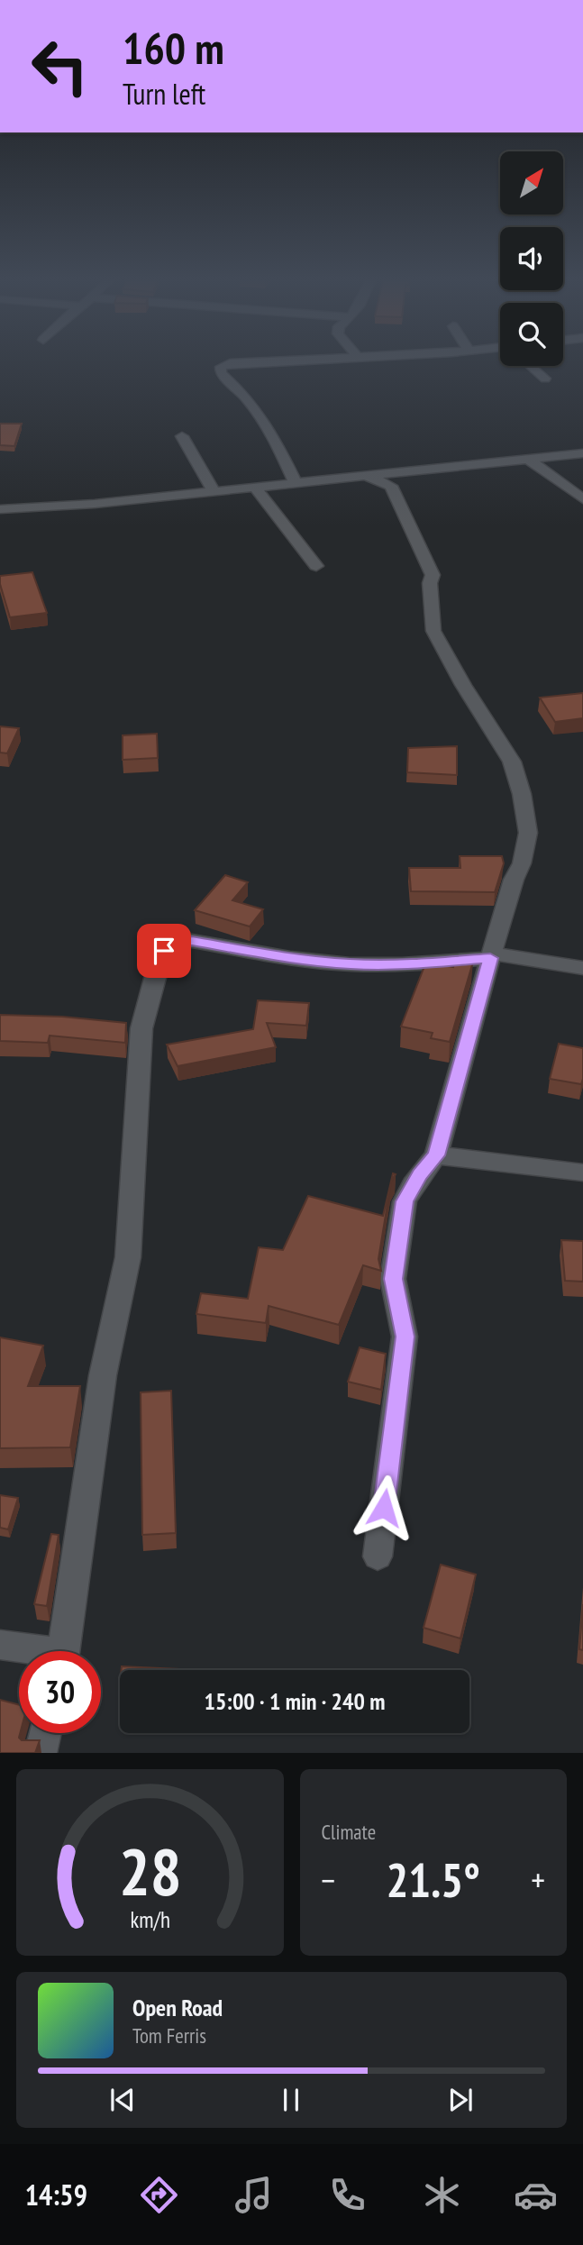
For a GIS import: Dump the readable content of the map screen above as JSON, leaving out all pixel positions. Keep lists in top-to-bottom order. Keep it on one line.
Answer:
{"north":"top right","page":{"turn":["160 m","Turn left"],"limit":"30","trip":"15:00 · 1 min · 240 m","tile":"Climate","heat":["−","21.5°","+"],"song":["Open Road","Tom Ferris"],"tabs":"14:59","gauge":["28","km/h"]}}
